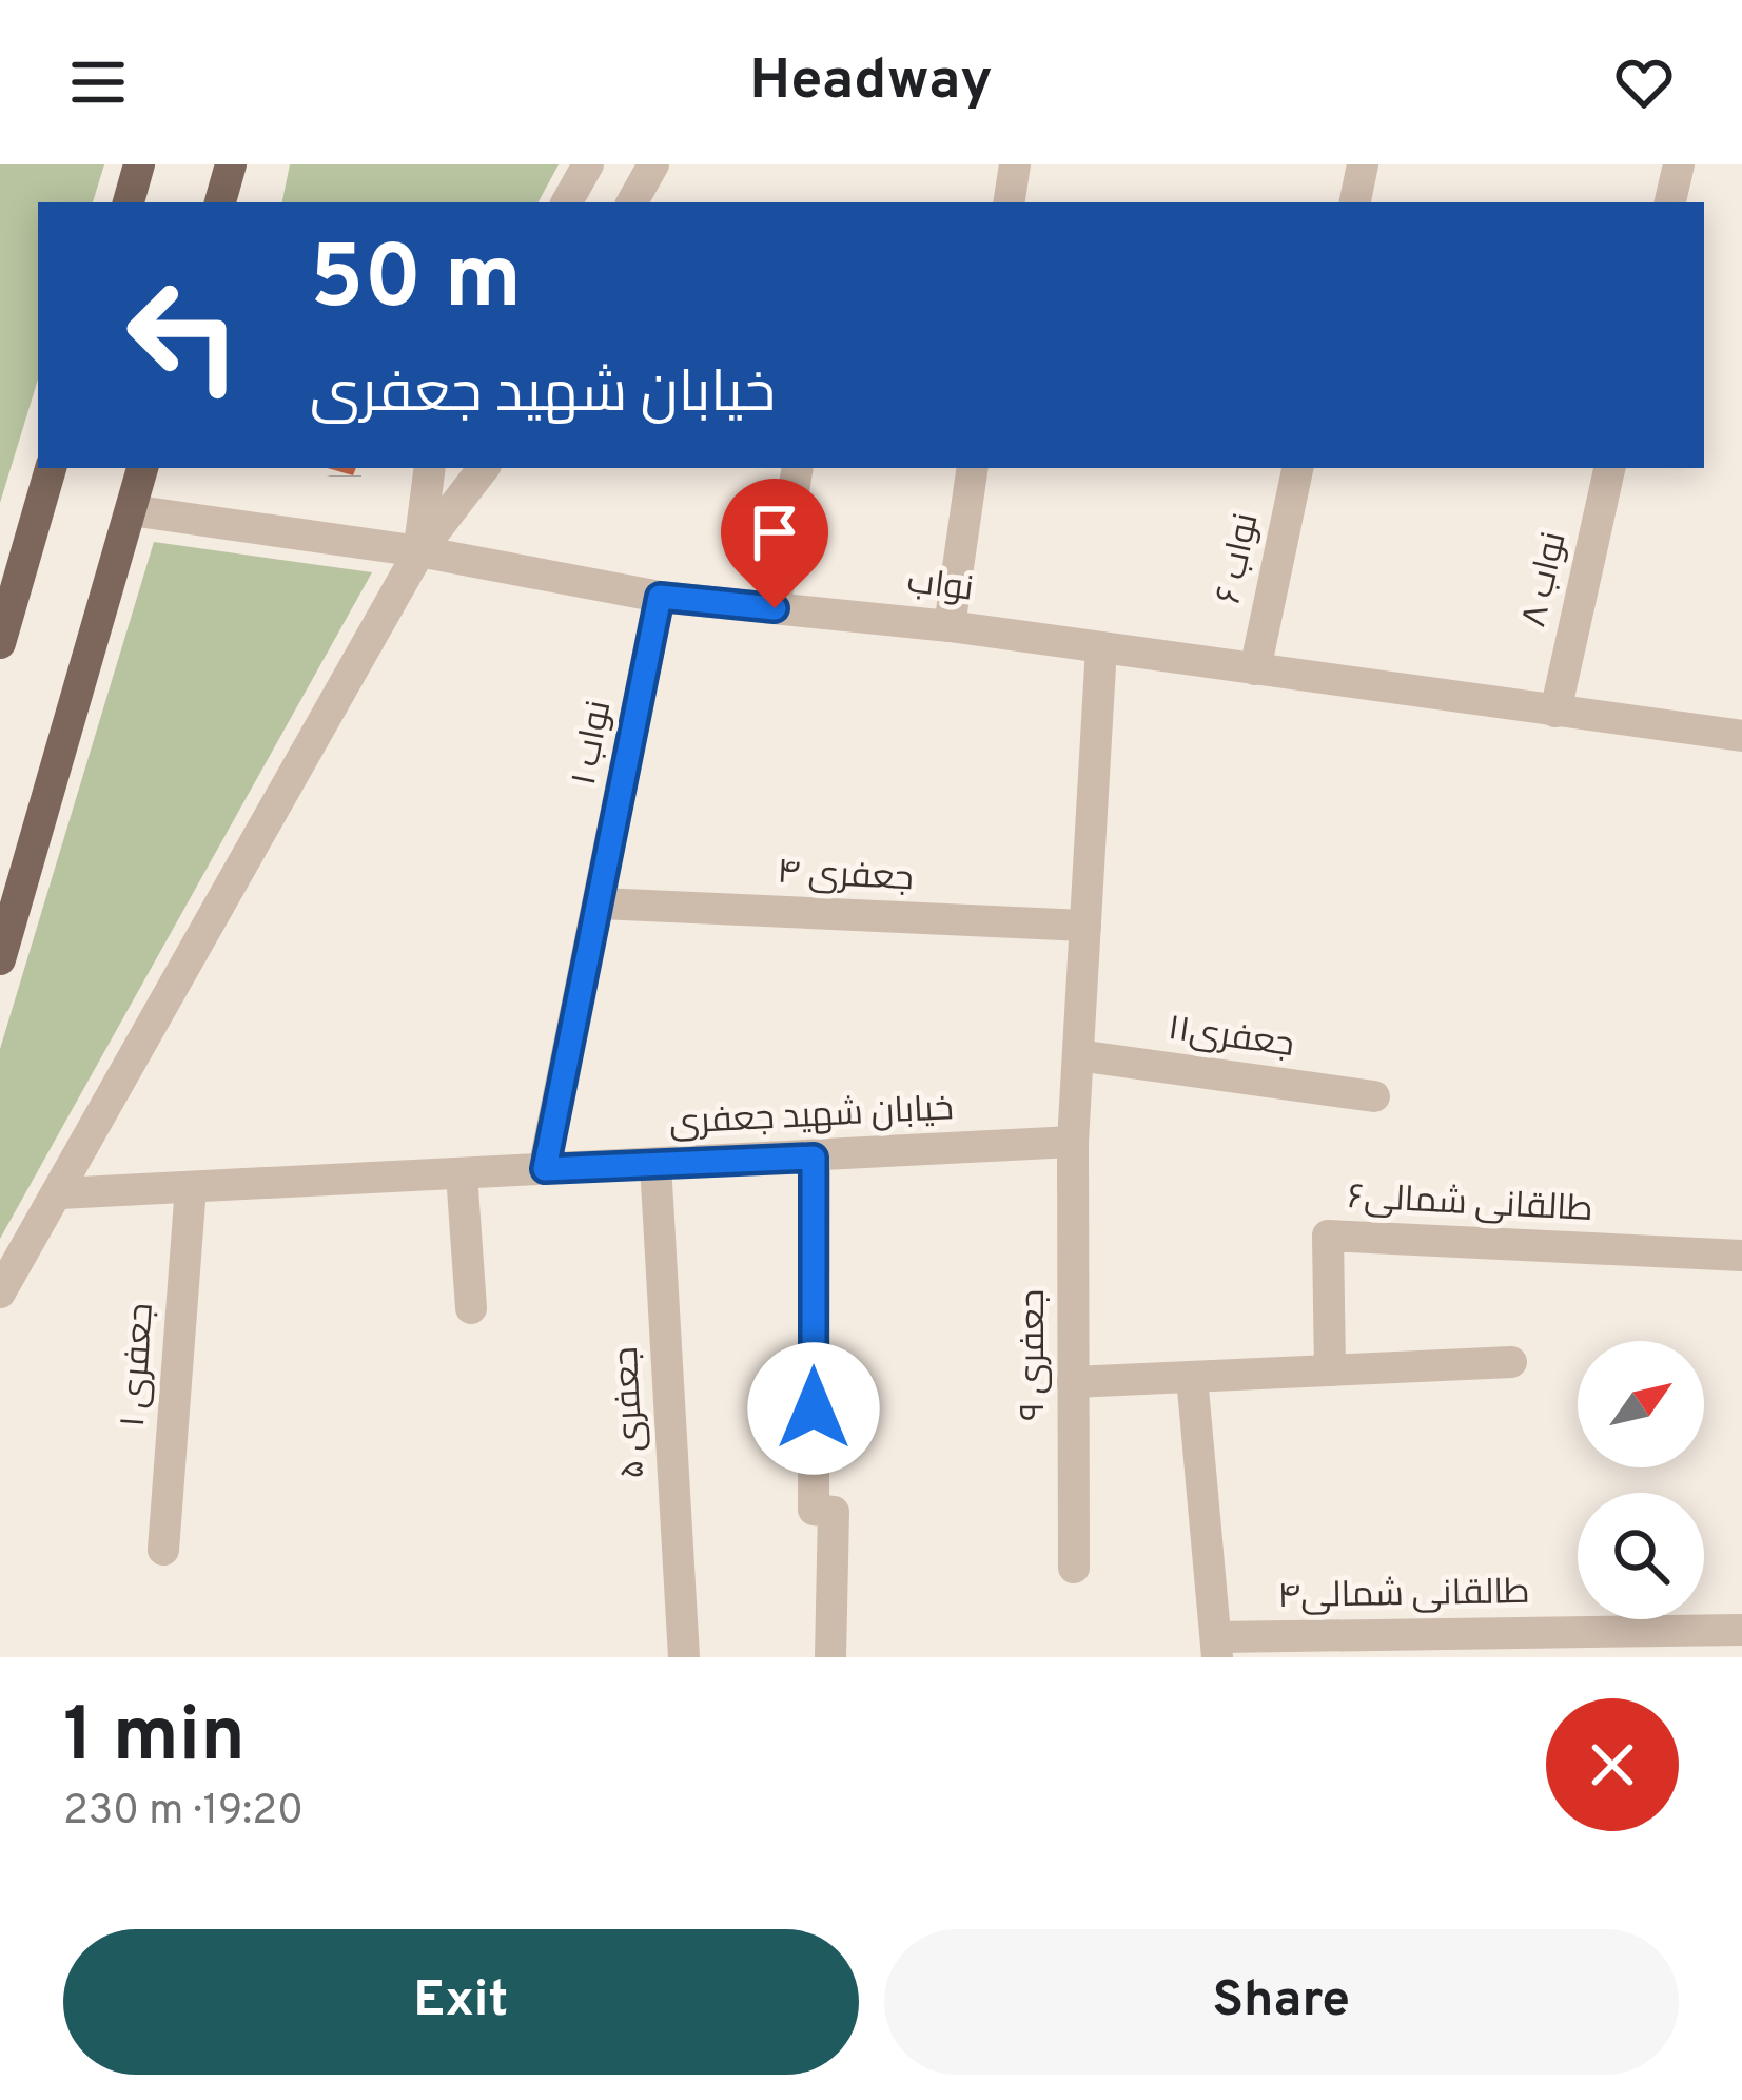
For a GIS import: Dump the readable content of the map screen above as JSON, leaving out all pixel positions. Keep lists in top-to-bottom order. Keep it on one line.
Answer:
{"streets":{"street":["نواب ۶","نواب ۸","نواب","نواب ۱","جعفری ۴","جعفری۱۱","خیابان شهید جعفری","طالقانی شمالی۶","جعفری ۹","جعفری ۱","جعفری ۵","طالقانی شمالی۴"]},"crossings":[["نواب ۶","نواب"],["نواب ۸","نواب"],["نواب","نواب ۱"],["نواب ۱","جعفری ۴"],["خیابان شهید جعفری","جعفری ۹"],["خیابان شهید جعفری","جعفری ۱"],["خیابان شهید جعفری","جعفری ۵"]],"north":"top right","page":{"header":"Headway","turn":["50 m","خیابان شهید جعفری"],"heading":["1 min","230 m · 19:20"],"buttons":["Exit","Share"]}}
